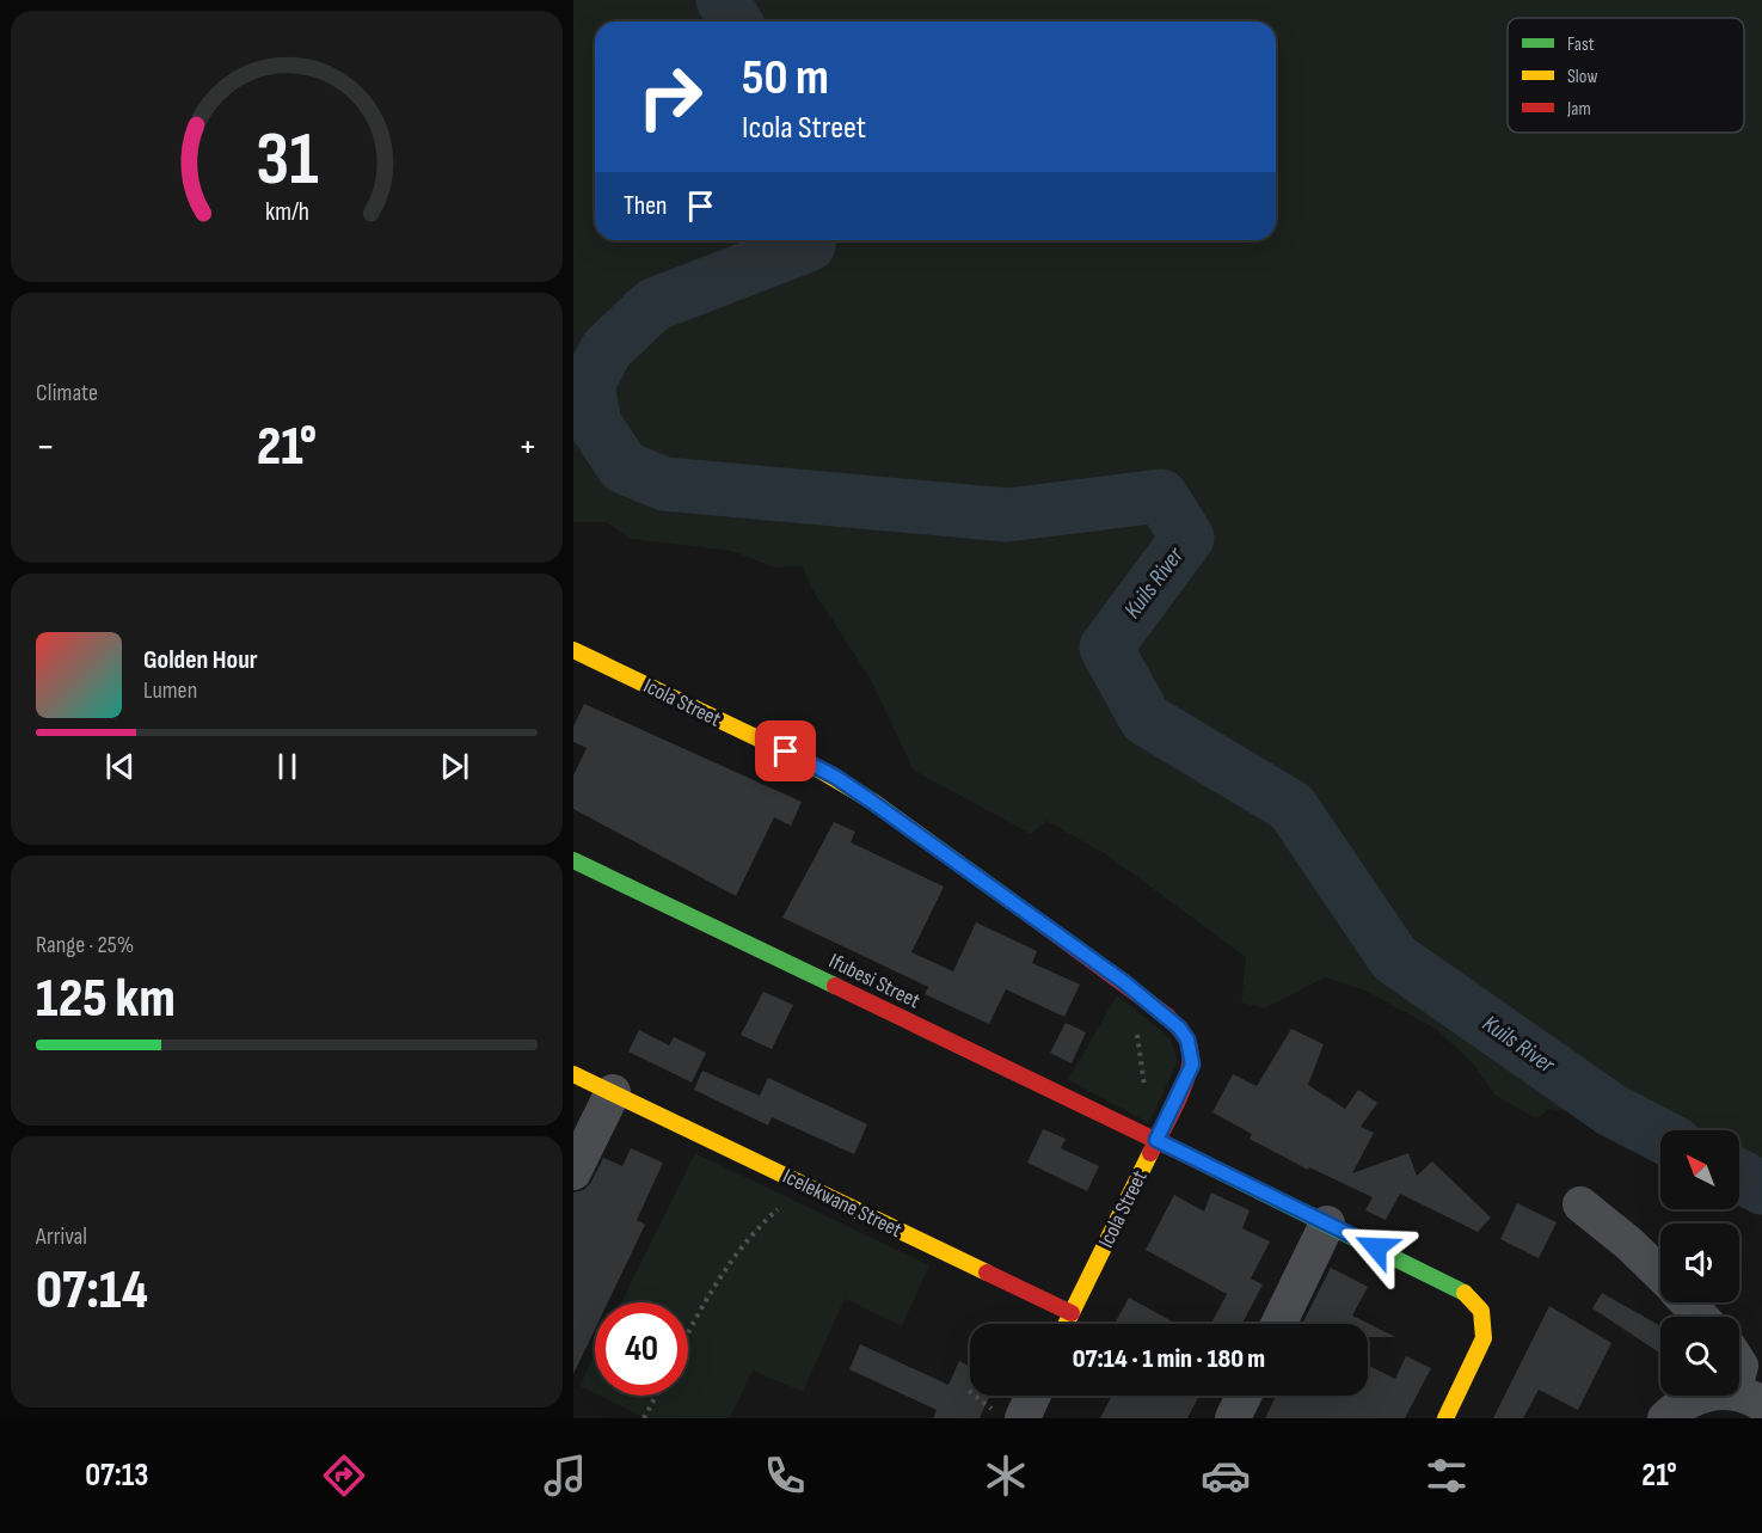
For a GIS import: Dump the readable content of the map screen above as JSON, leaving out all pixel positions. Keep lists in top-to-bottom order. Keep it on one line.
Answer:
{"streets":{"street":["Icola Street","Ifubesi Street","Icelekwane Street"]},"crossings":[["Icola Street","Ifubesi Street"],["Icola Street","Icelekwane Street"]],"water":["Kuils River"],"legend":["Fast","Slow","Jam"],"north":"top left","page":{"turn":["50 m","Icola Street"],"then":"Then","tile":["Climate",["Range · 25%","125 km"],["Arrival","07:14"]],"heat":["−","21°","+"],"song":["Golden Hour","Lumen"],"limit":"40","trip":"07:14 · 1 min · 180 m","tabs":["07:13","21°"],"gauge":["31","km/h"]}}
